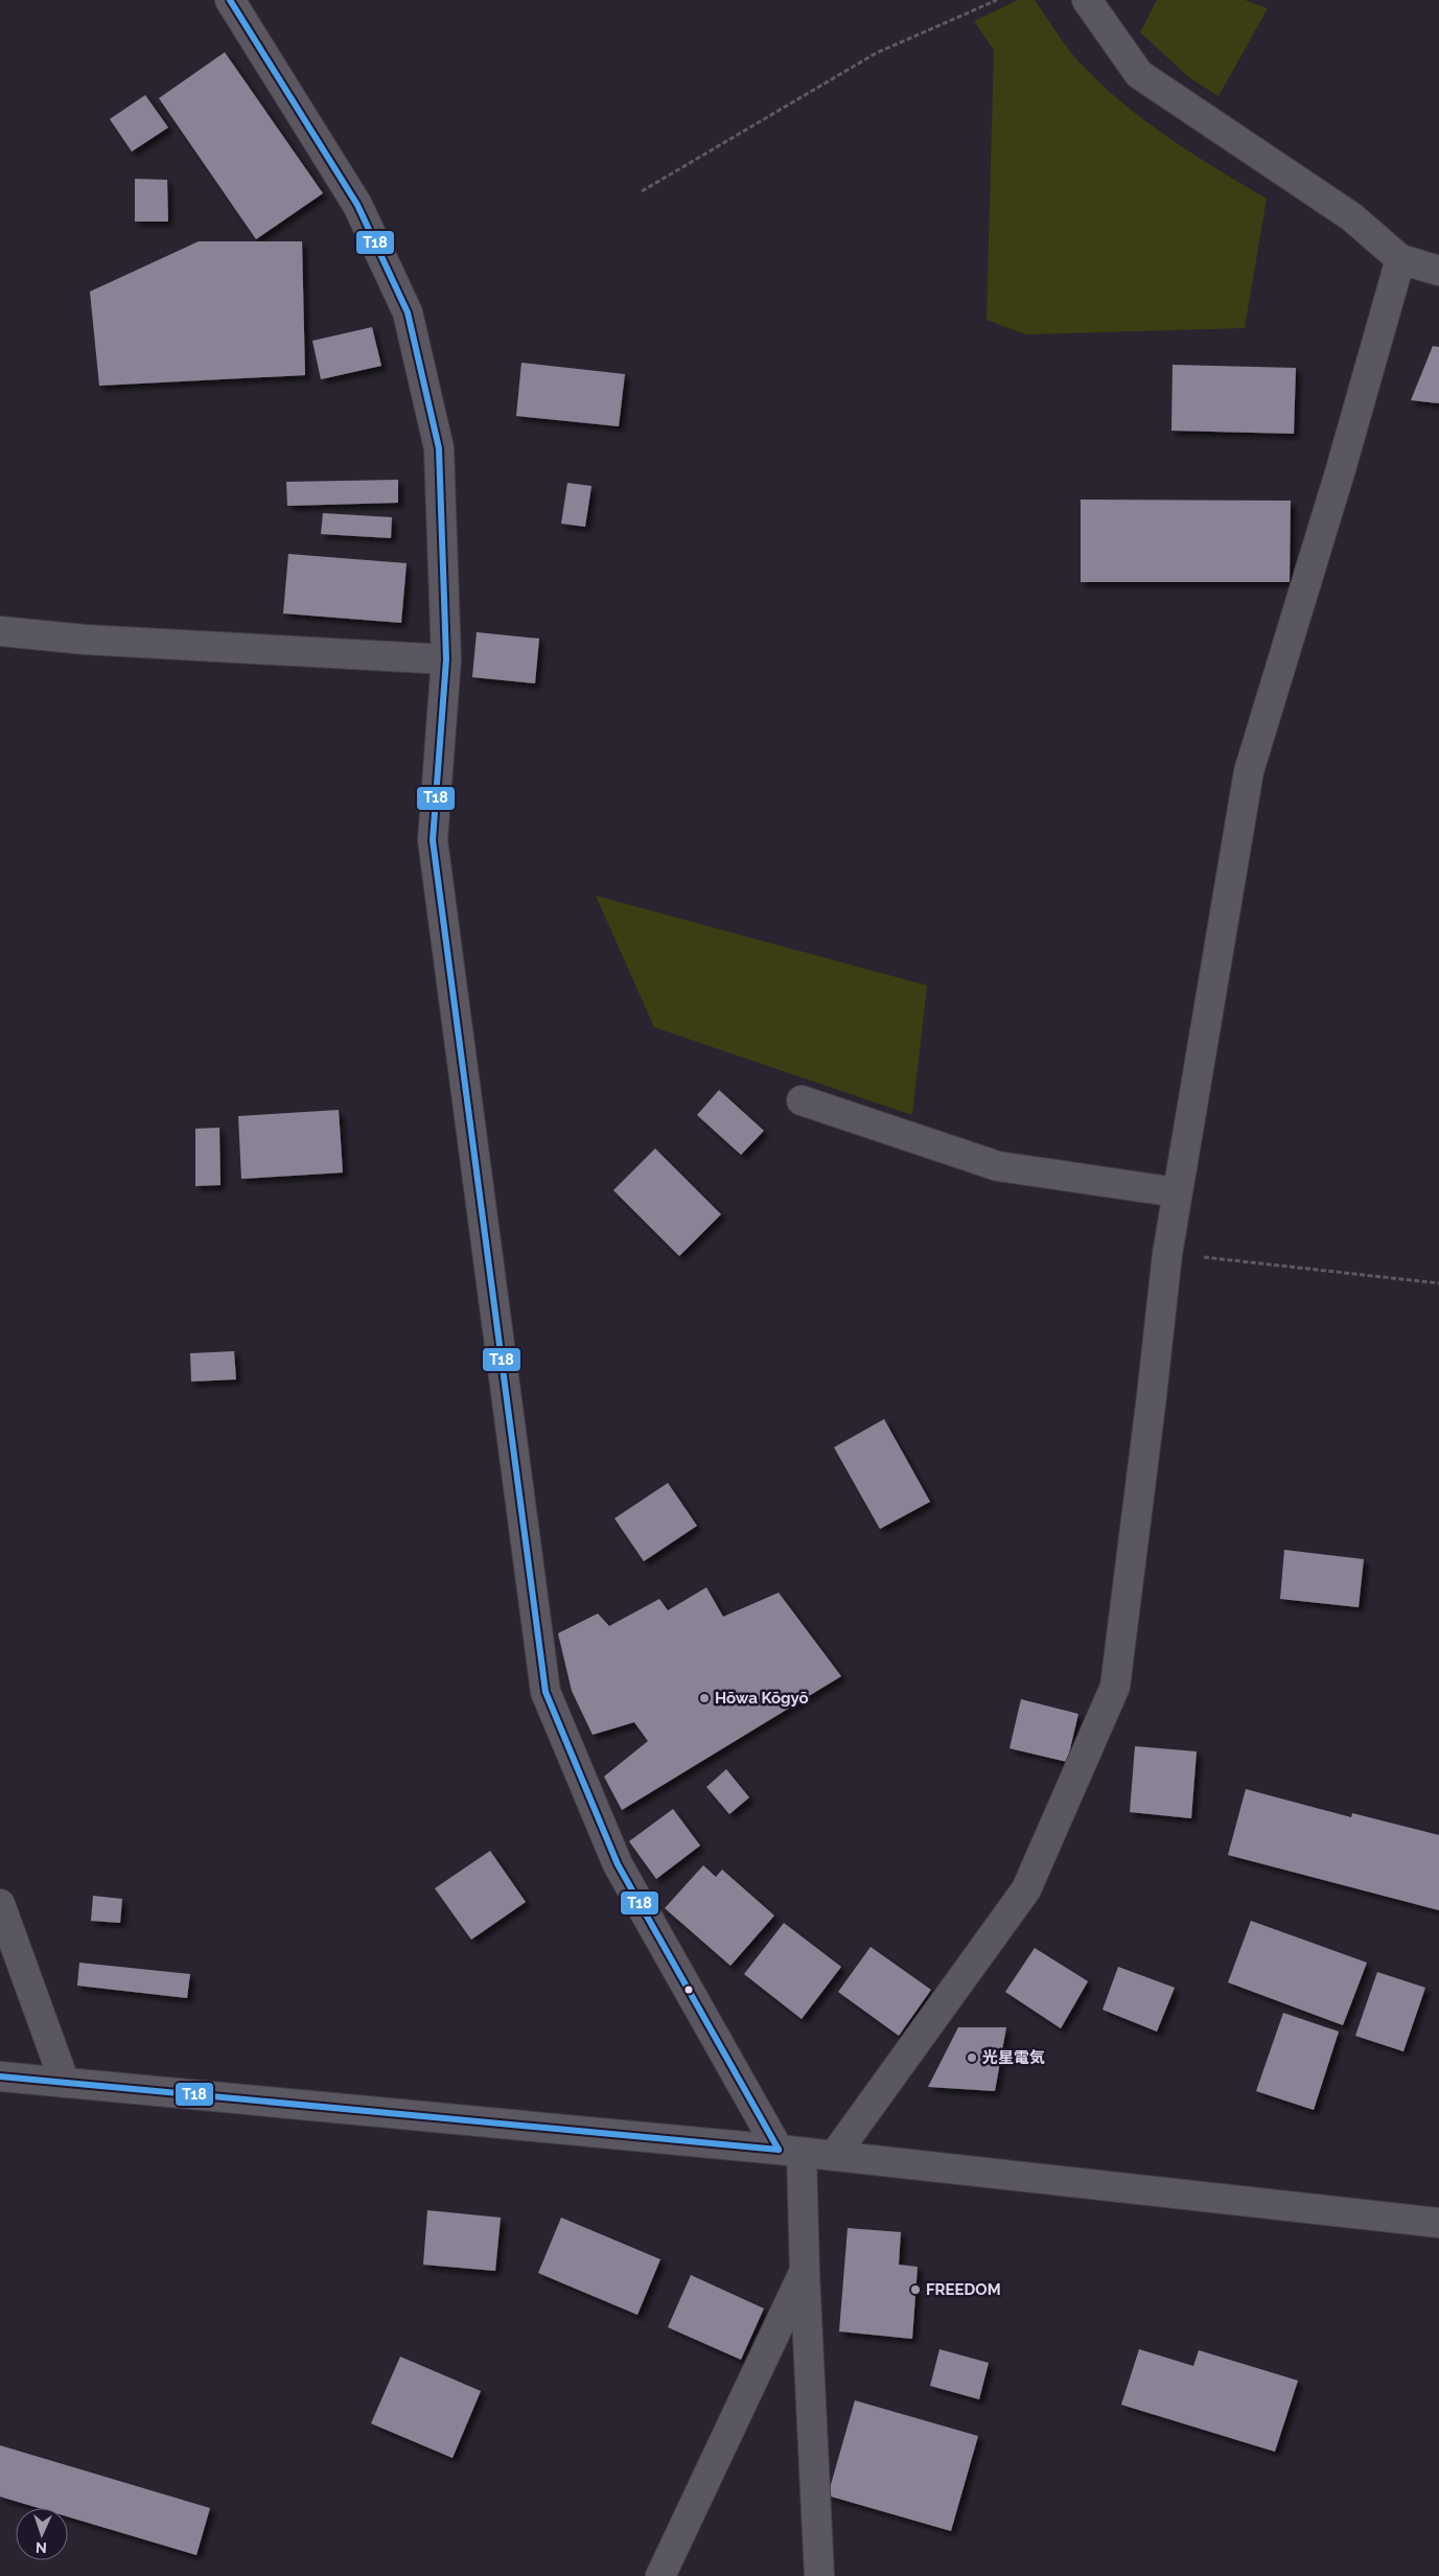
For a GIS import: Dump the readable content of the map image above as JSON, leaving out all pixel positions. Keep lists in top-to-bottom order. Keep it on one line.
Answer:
{"places":["Hōwa Kōgyō","光星電気","FREEDOM"],"lines":["transit line T18"],"north":"bottom"}
